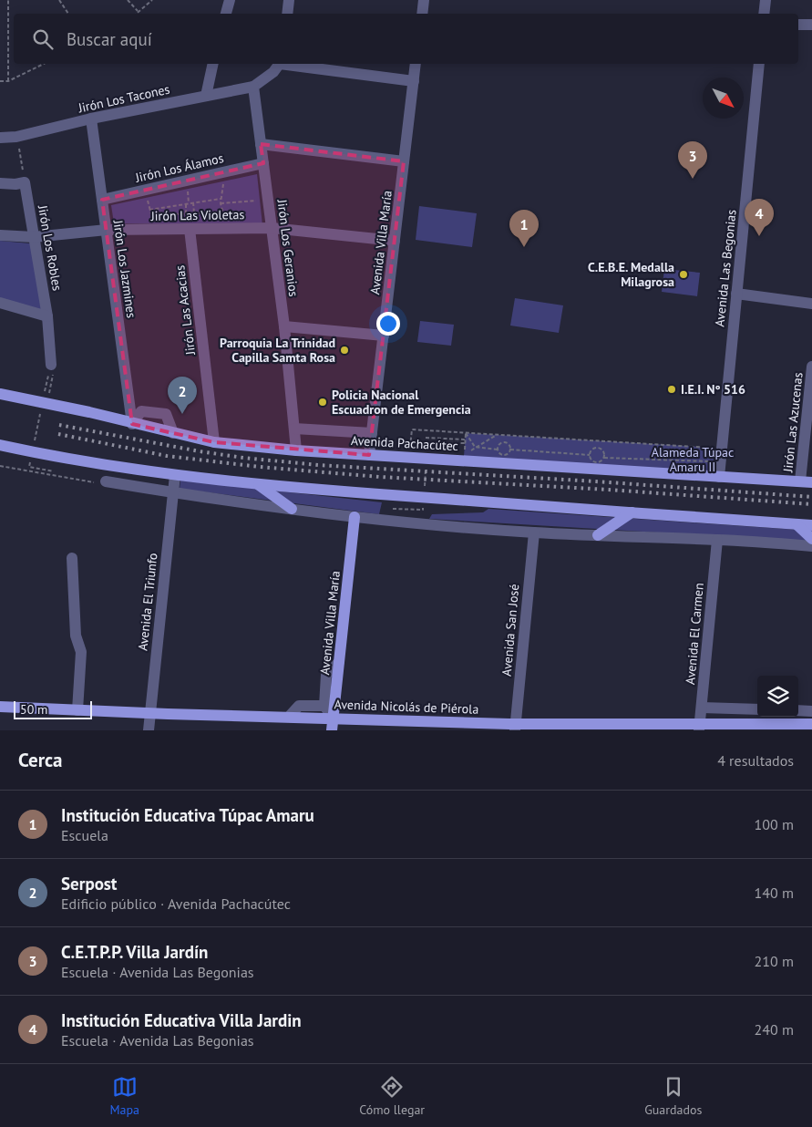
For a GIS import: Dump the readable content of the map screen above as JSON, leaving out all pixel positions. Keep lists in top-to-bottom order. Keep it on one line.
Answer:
{"streets":{"main road":["Avenida Villa María","Avenida Pachacútec","Avenida Nicolás de Piérola"],"street":["Jirón Los Tacones","Jirón Los Álamos","Jirón Las Violetas","Jirón Los Robles","Jirón Los Geranios","Avenida Las Begonias","Jirón Los Jazmines","Jirón Las Acacias","Jirón Las Azucenas","Avenida El Triunfo","Avenida San José","Avenida El Carmen"]},"crossings":[["Jirón Los Tacones","Jirón Los Geranios"],["Jirón Los Tacones","Jirón Los Jazmines"],["Jirón Los Álamos","Jirón Los Geranios"],["Jirón Los Álamos","Jirón Los Jazmines"],["Jirón Las Violetas","Avenida Villa María"],["Jirón Las Violetas","Jirón Los Robles"],["Jirón Las Violetas","Jirón Los Geranios"],["Jirón Las Violetas","Jirón Los Jazmines"],["Jirón Las Violetas","Jirón Las Acacias"],["Avenida Villa María","Avenida Pachacútec"],["Avenida Villa María","Avenida Nicolás de Piérola"],["Jirón Los Geranios","Avenida Pachacútec"],["Avenida Las Begonias","Avenida Pachacútec"],["Jirón Los Jazmines","Avenida Pachacútec"],["Jirón Las Acacias","Avenida Pachacútec"],["Jirón Las Azucenas","Avenida Pachacútec"],["Avenida El Triunfo","Avenida Nicolás de Piérola"],["Avenida San José","Avenida Nicolás de Piérola"],["Avenida El Carmen","Avenida Nicolás de Piérola"]],"parks":["Alameda Túpac Amaru II"],"places":["C.E.B.E. Medalla Milagrosa","Parroquia La Trinidad Capilla Samta Rosa","I.E.I. N° 516","Policia Nacional Escuadron de Emergencia"],"scale_bar":"50 m","north":"bottom right","page":{"search":"Buscar aquí","pins":["3","4","1","2"],"scale":"50 m","heading":["Cerca","4 resultados"],"list":[{"mark":"1","name":"Institución Educativa Túpac Amaru","note":"Escuela","value":"100 m"},{"mark":"2","name":"Serpost","note":"Edificio público · Avenida Pachacútec","value":"140 m"},{"mark":"3","name":"C.E.T.P.P. Villa Jardín","note":"Escuela · Avenida Las Begonias","value":"210 m"},{"mark":"4","name":"Institución Educativa Villa Jardin","note":"Escuela · Avenida Las Begonias","value":"240 m"}],"nav":["Mapa","Cómo llegar","Guardados"]}}
